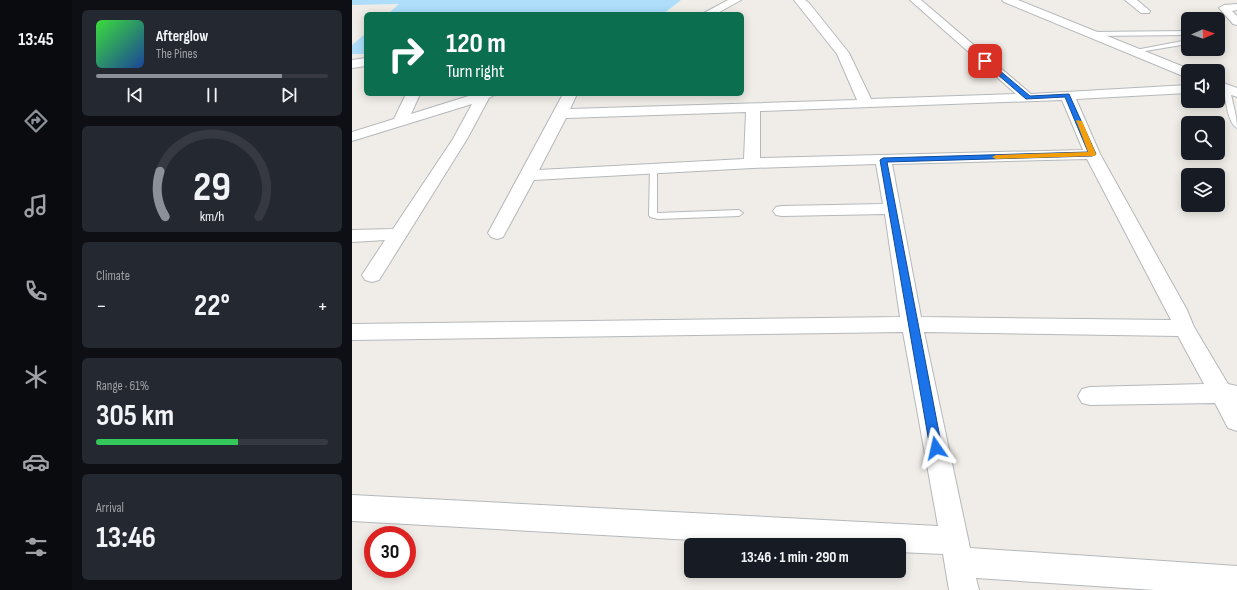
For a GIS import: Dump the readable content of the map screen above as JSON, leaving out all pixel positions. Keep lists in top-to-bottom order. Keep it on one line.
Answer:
{"north":"right","page":{"tabs":"13:45","turn":["120 m","Turn right"],"song":["Afterglow","The Pines"],"tile":["Climate",["Range · 61%","305 km"],["Arrival","13:46"]],"heat":["−","22°","+"],"limit":"30","trip":"13:46 · 1 min · 290 m","gauge":["29","km/h"]}}
